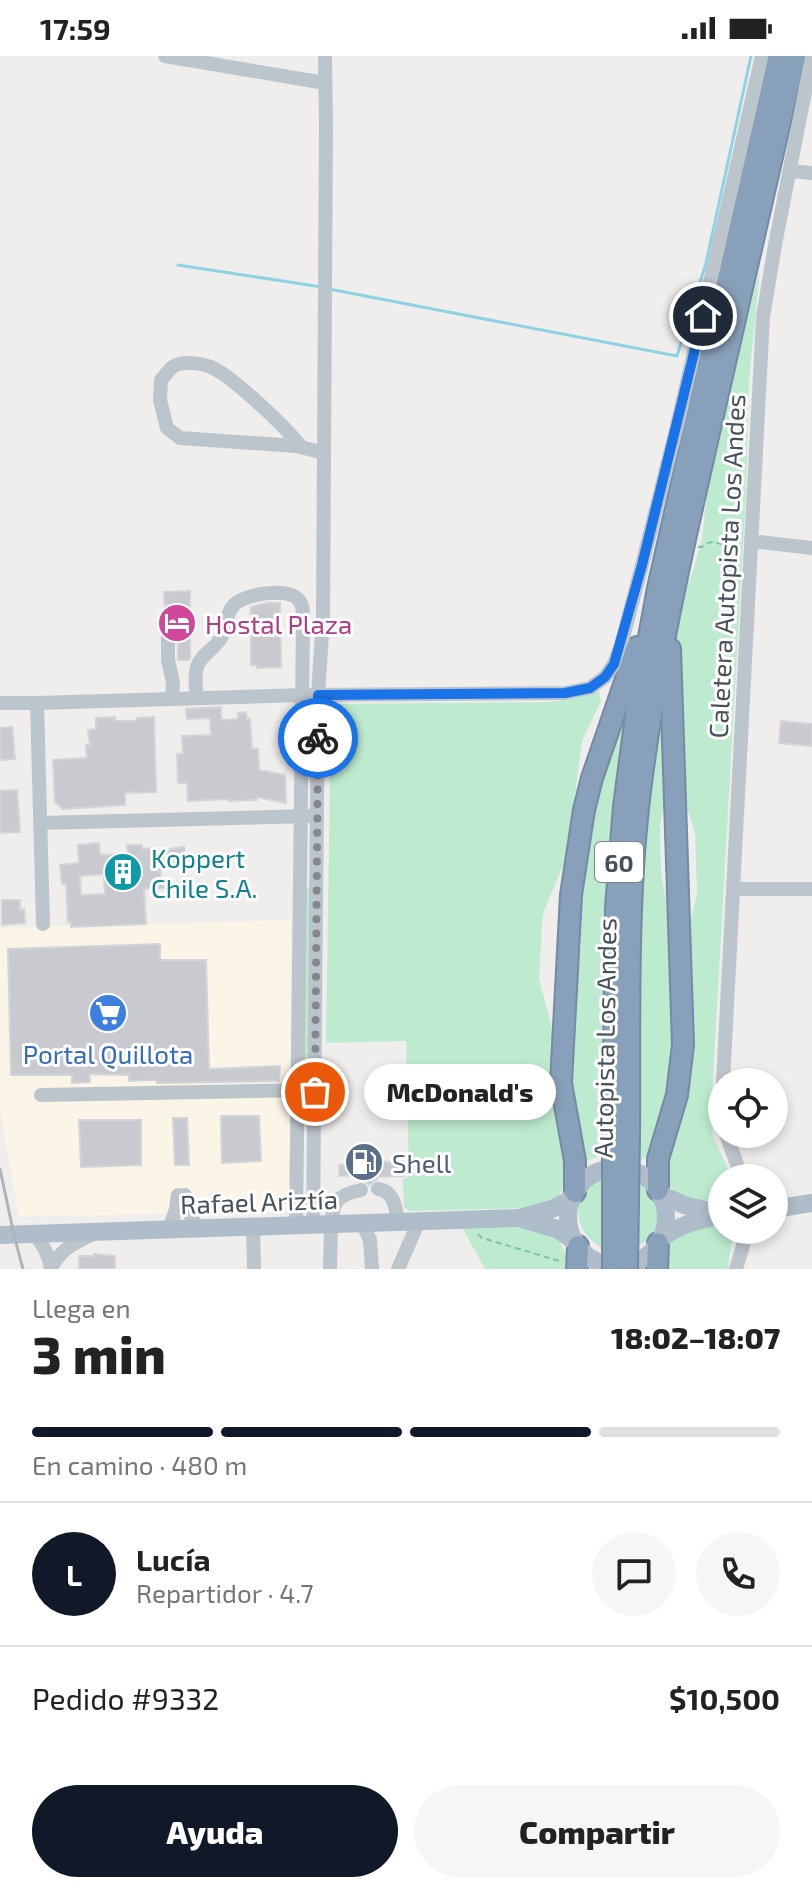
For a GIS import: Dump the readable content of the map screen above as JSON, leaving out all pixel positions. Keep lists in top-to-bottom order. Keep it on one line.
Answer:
{"streets":{"highway":["60","Autopista Los Andes"],"main road":["Rafael Ariztía"],"street":["Caletera Autopista Los Andes"]},"places":{"hotel":["Hostal Plaza"],"building":["Koppert Chile S.A."],"supermarket":["Portal Quillota"],"other":["McDonald's"],"fuel station":["Shell"]},"page":{"status":"17:59","bubble":"McDonald's","heading":["3 min","Llega en","18:02–18:07"],"panel":["Lucía","Repartidor · 4.7","Pedido #9332","$10,500"],"bar":"En camino · 480 m","round":"L","buttons":["Ayuda","Compartir"]}}
